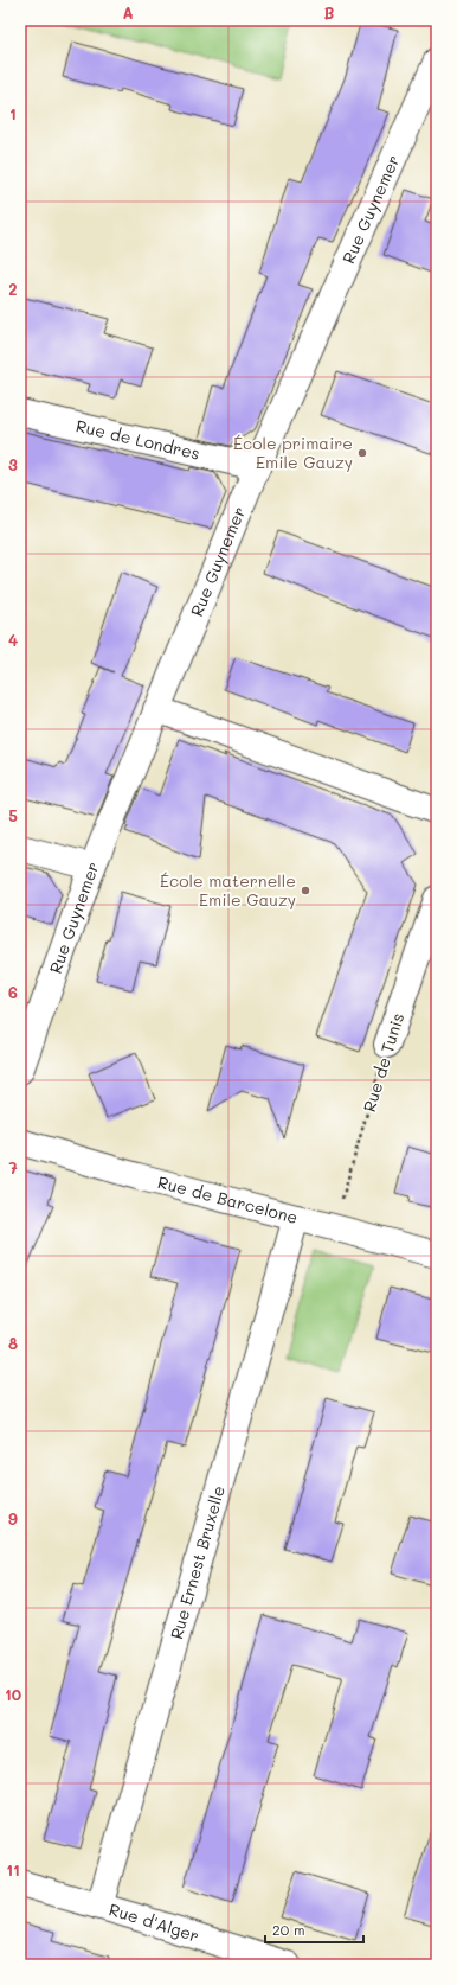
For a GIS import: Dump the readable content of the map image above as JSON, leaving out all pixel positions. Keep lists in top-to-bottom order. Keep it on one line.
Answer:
{"streets":{"street":["Rue Guynemer","Rue de Londres","Rue de Tunis","Rue de Barcelone","Rue Ernest Bruxelle","Rue d'Alger"]},"crossings":[["Rue Guynemer","Rue de Londres"],["Rue de Tunis","Rue de Barcelone"],["Rue de Barcelone","Rue Ernest Bruxelle"],["Rue Ernest Bruxelle","Rue d'Alger"]],"places":["École primaire Emile Gauzy","École maternelle Emile Gauzy"],"scale_bar":"20 m","grid":{"columns":["A","B"],"rows":["1","2","3","4","5","6","7","8","9","10","11"]}}
